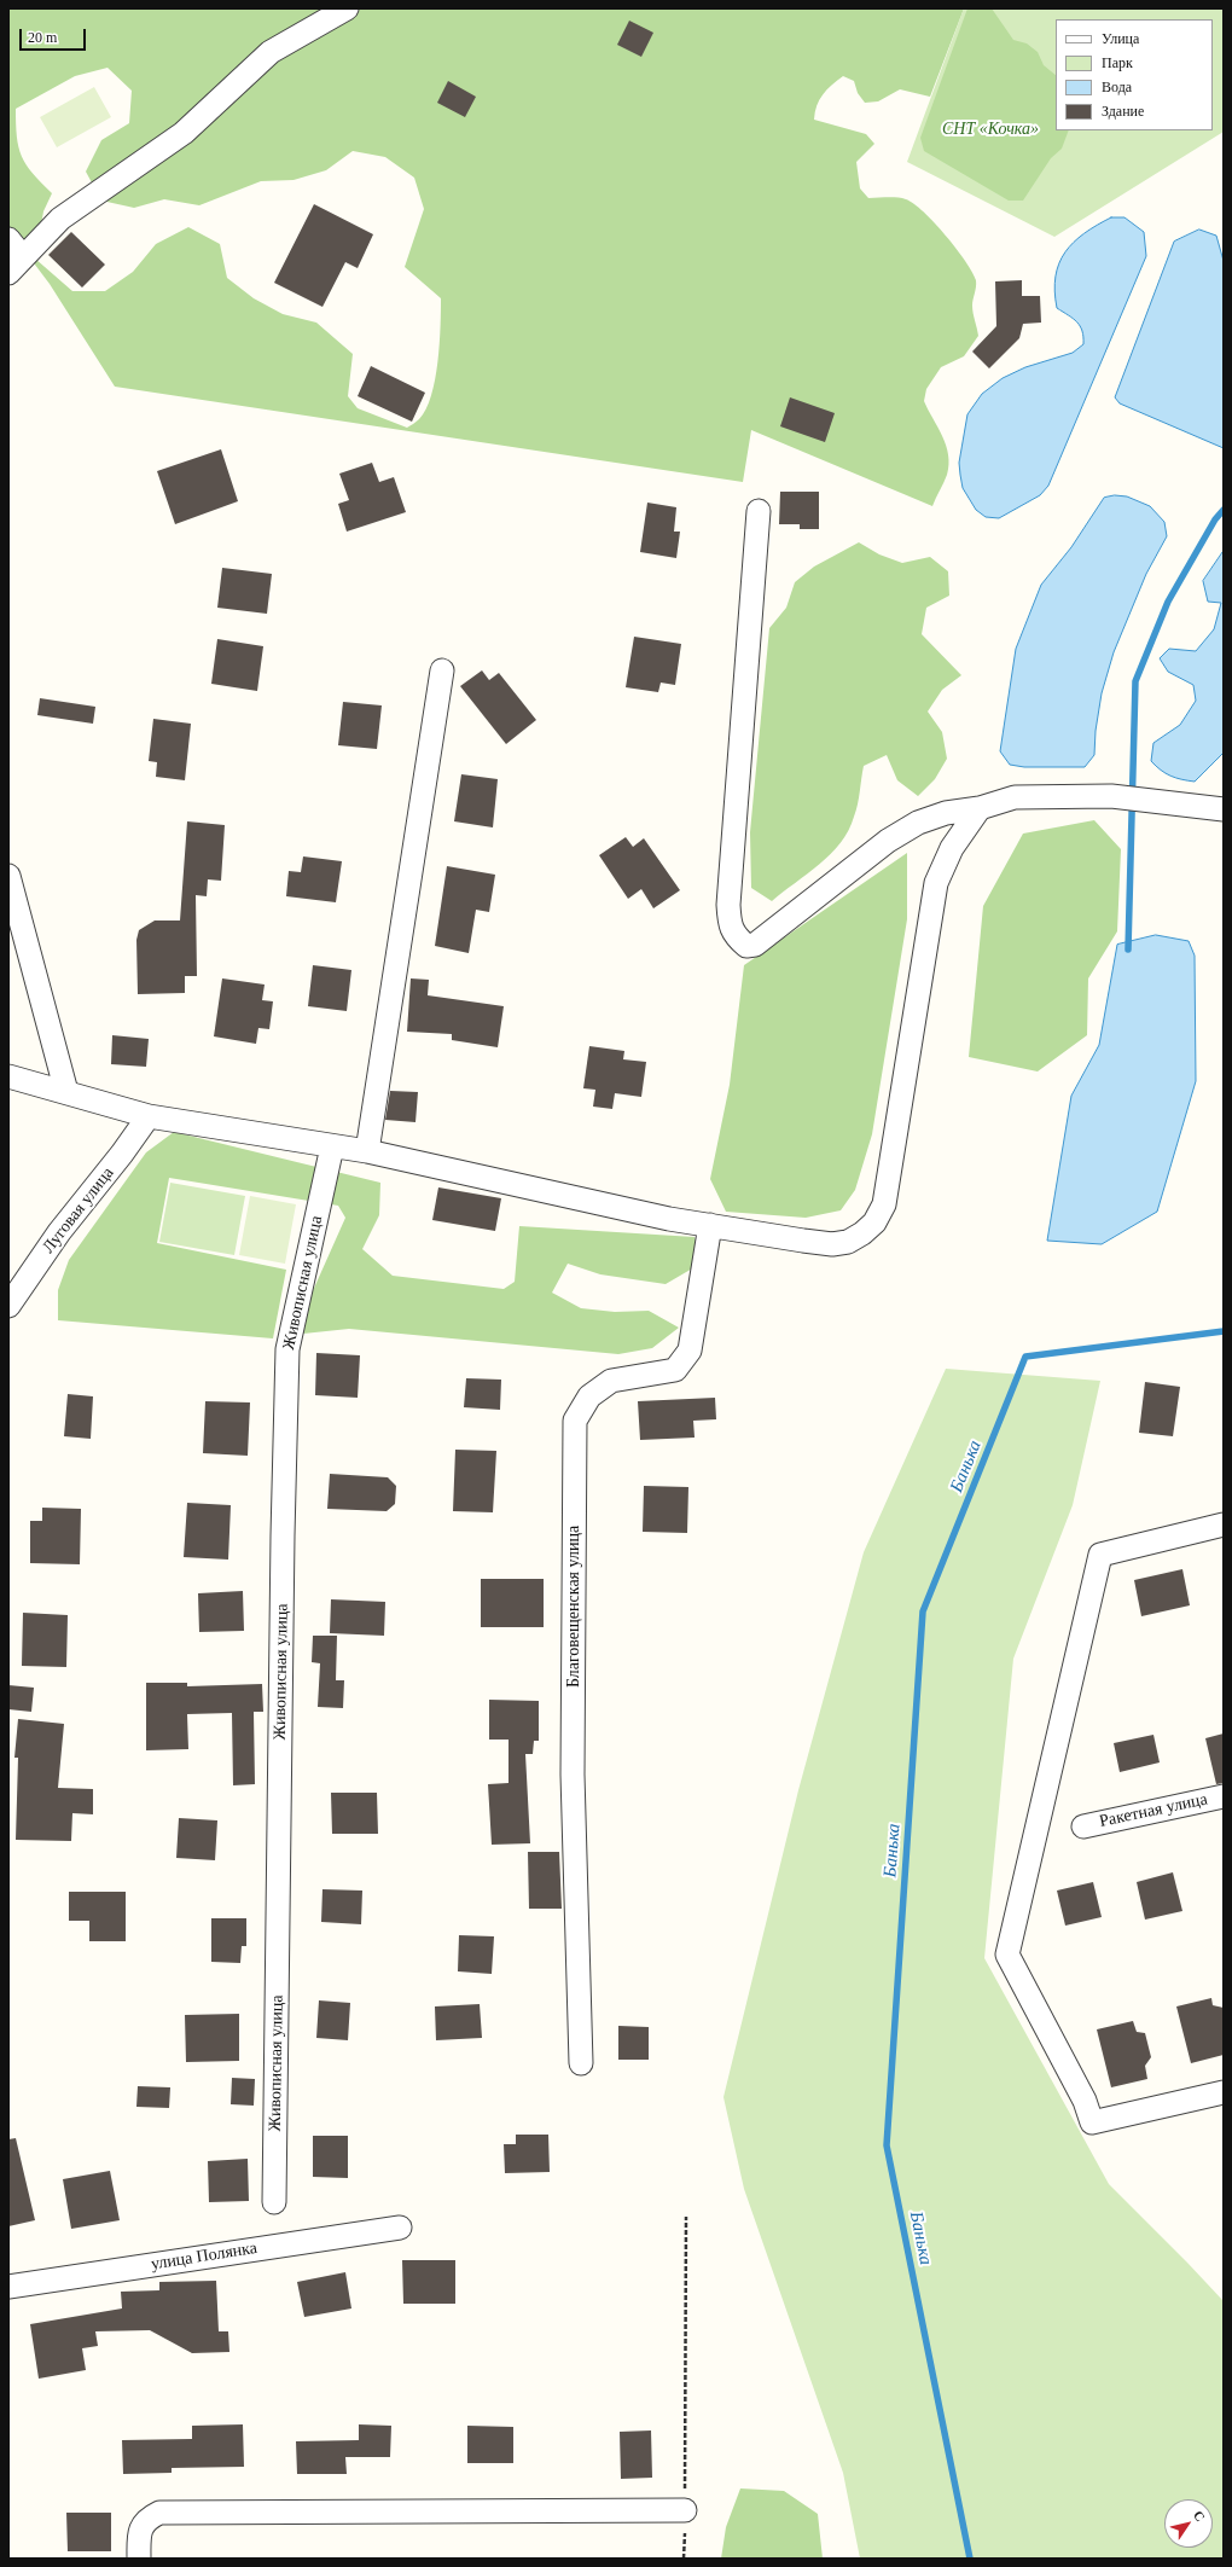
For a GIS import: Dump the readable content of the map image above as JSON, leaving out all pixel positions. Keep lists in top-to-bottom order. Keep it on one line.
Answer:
{"streets":{"street":["Луговая улица","Живописная улица","Благовещенская улица","Ракетная улица","улица Полянка"]},"water":["Банька"],"parks":["СНТ «Кочка»"],"legend":["Улица","Парк","Вода","Здание"],"scale_bar":"20 m","north":"top right"}
